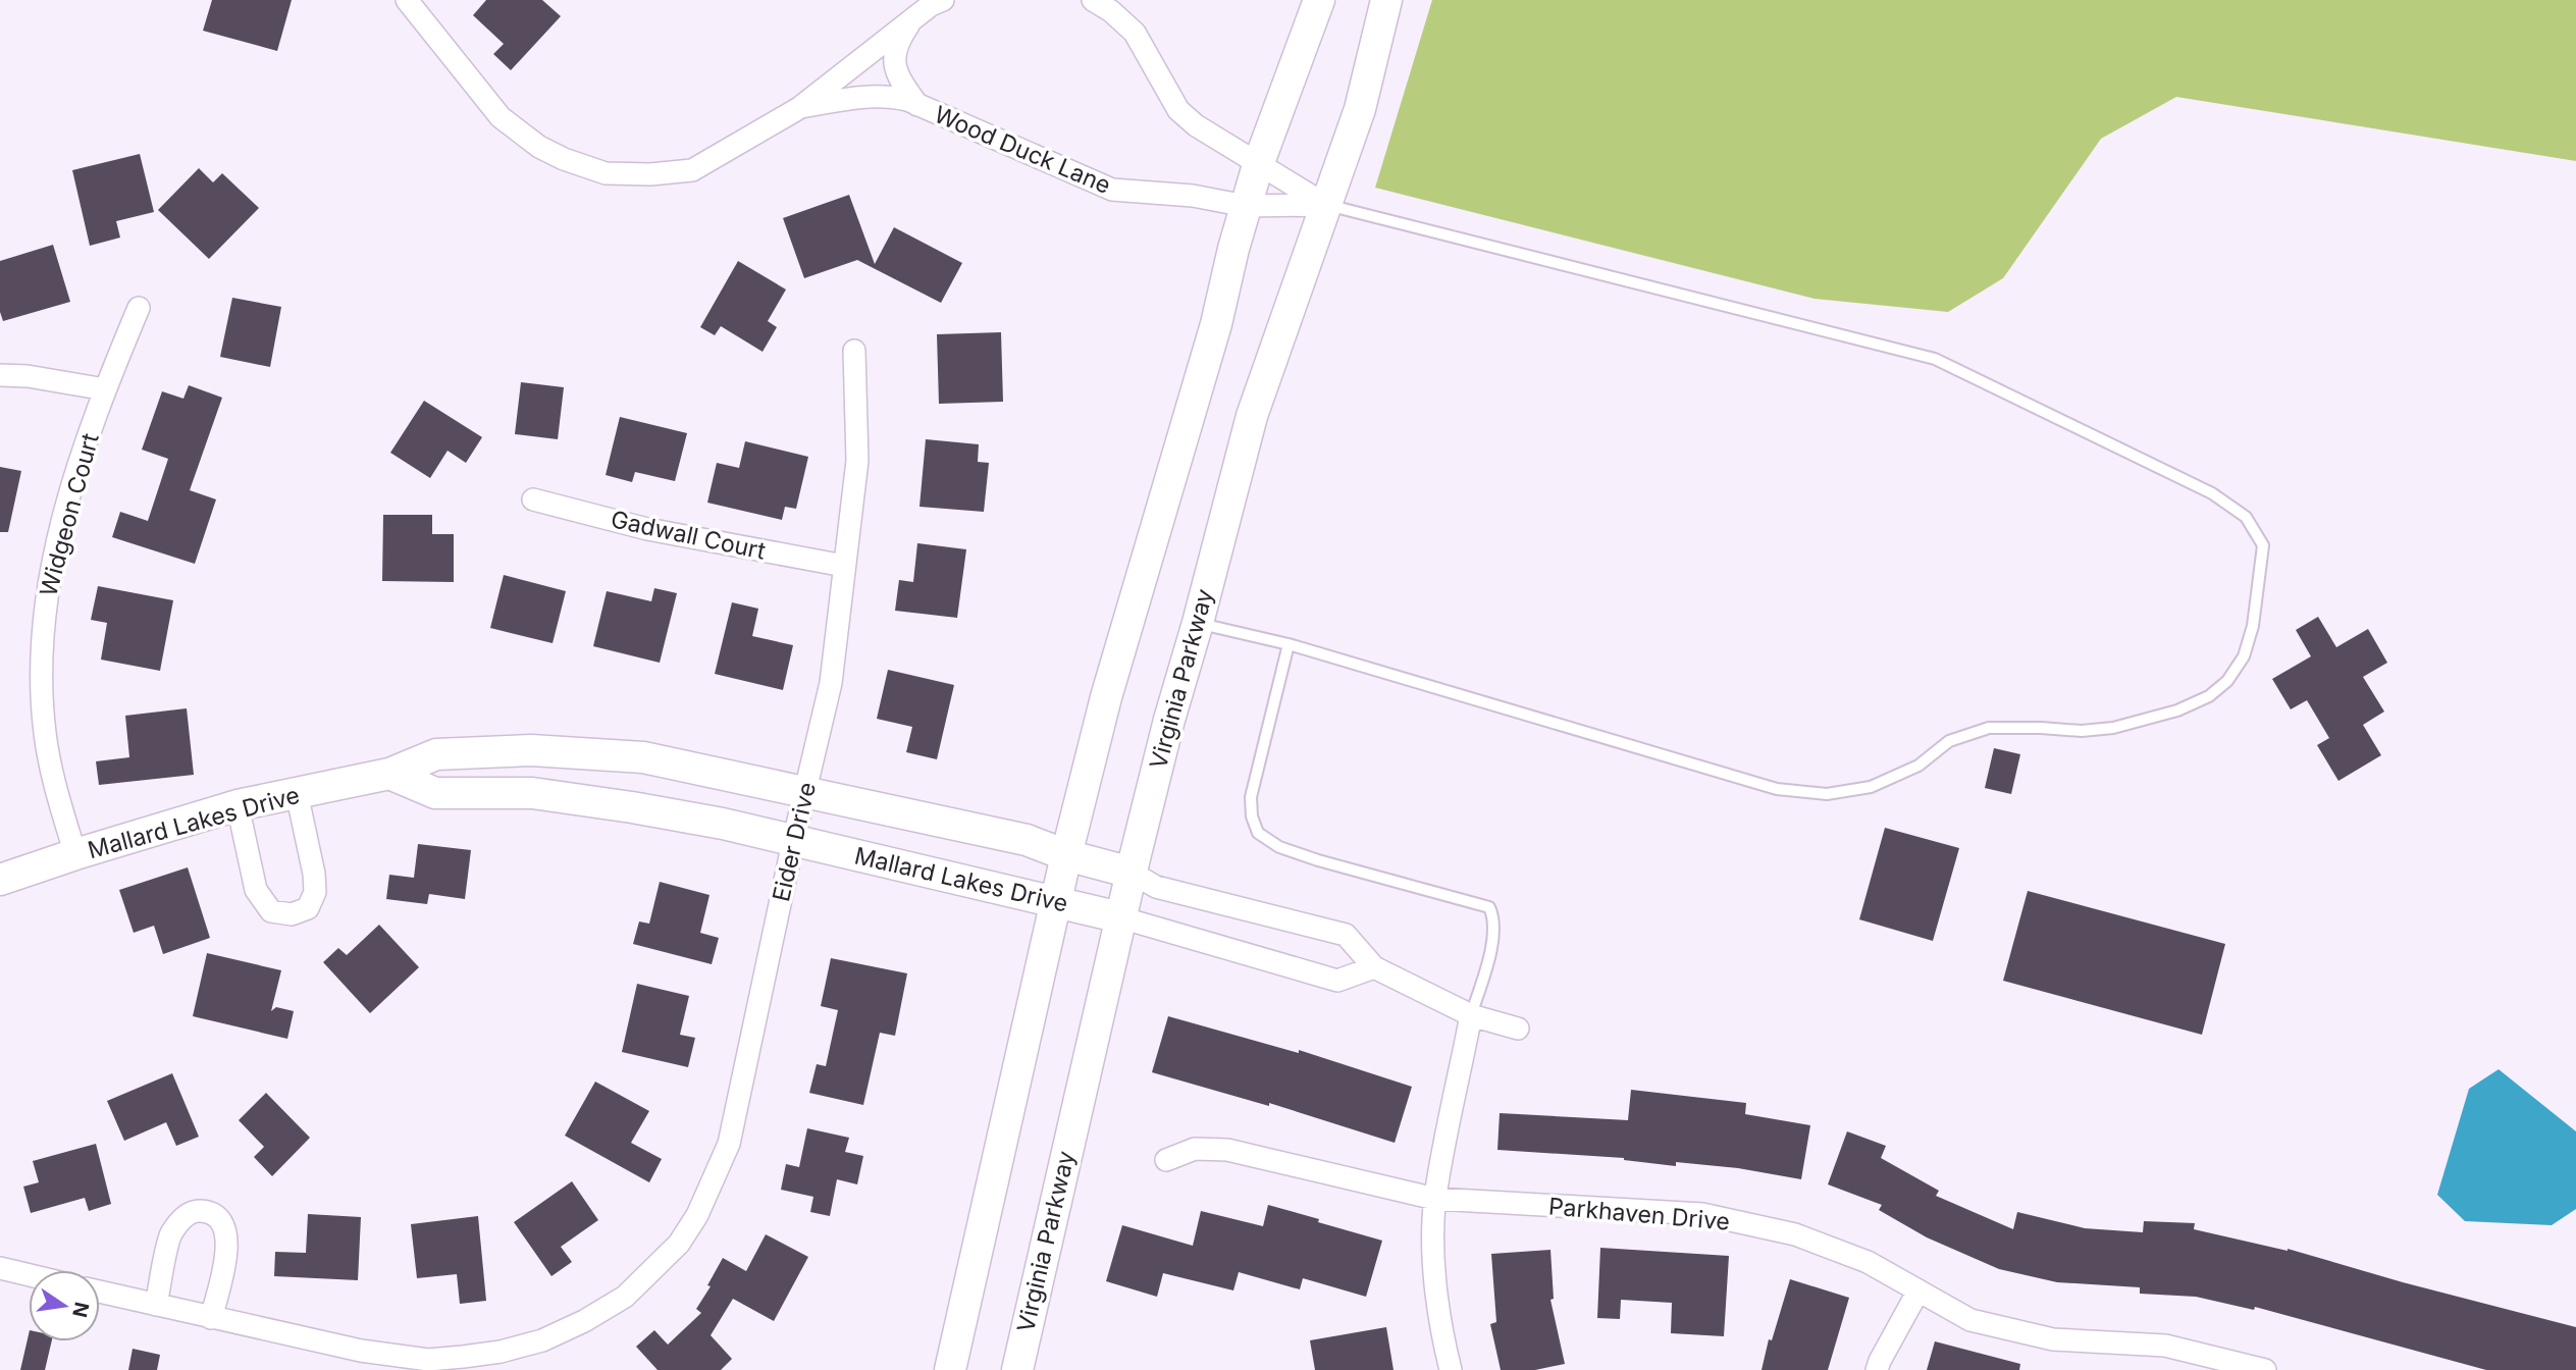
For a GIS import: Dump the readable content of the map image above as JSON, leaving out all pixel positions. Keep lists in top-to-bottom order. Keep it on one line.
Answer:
{"streets":{"main road":["Virginia Parkway","Mallard Lakes Drive"],"street":["Wood Duck Lane","Widgeon Court","Gadwall Court","Eider Drive","Parkhaven Drive"]},"crossings":[["Wood Duck Lane","Virginia Parkway"],["Widgeon Court","Mallard Lakes Drive"],["Gadwall Court","Eider Drive"],["Virginia Parkway","Mallard Lakes Drive"],["Mallard Lakes Drive","Eider Drive"]],"north":"right"}
